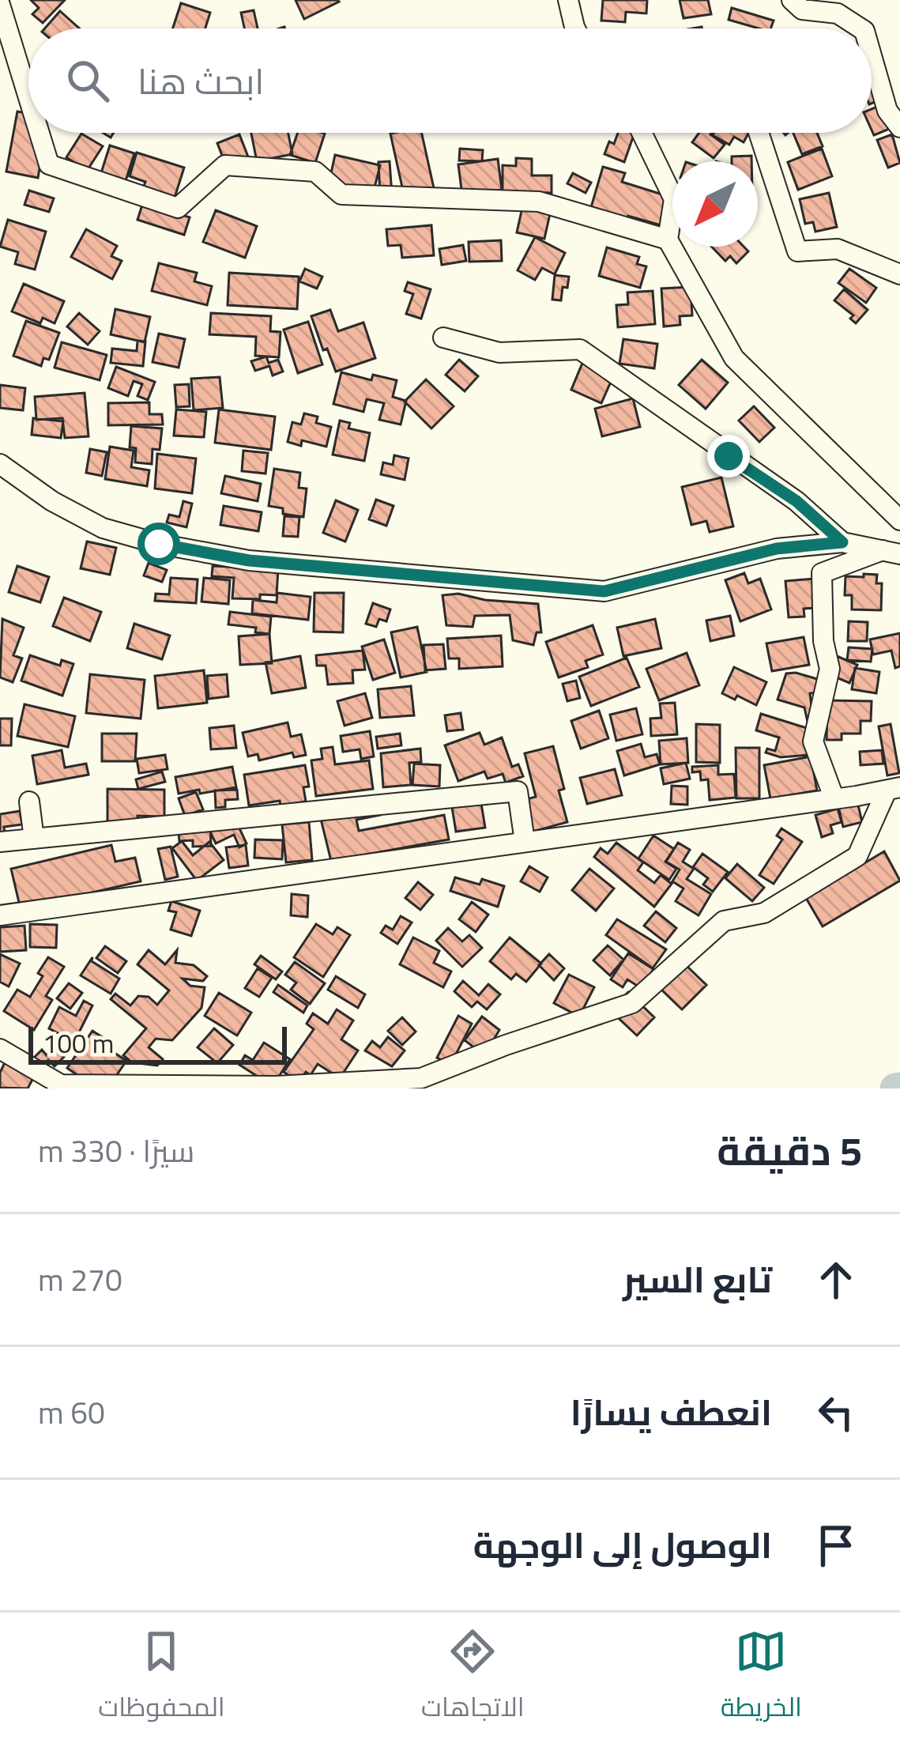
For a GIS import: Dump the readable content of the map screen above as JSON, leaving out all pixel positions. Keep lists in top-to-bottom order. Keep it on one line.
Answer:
{"scale_bar":"100 m","north":"bottom left","page":{"search":"ابحث هنا","scale":"100 m","heading":["5 دقيقة","سيرًا · 330 m"],"list":[["تابع السير","270 m"],["انعطف يسارًا","60 m"],"الوصول إلى الوجهة"],"nav":["الخريطة","الاتجاهات","المحفوظات"]}}
